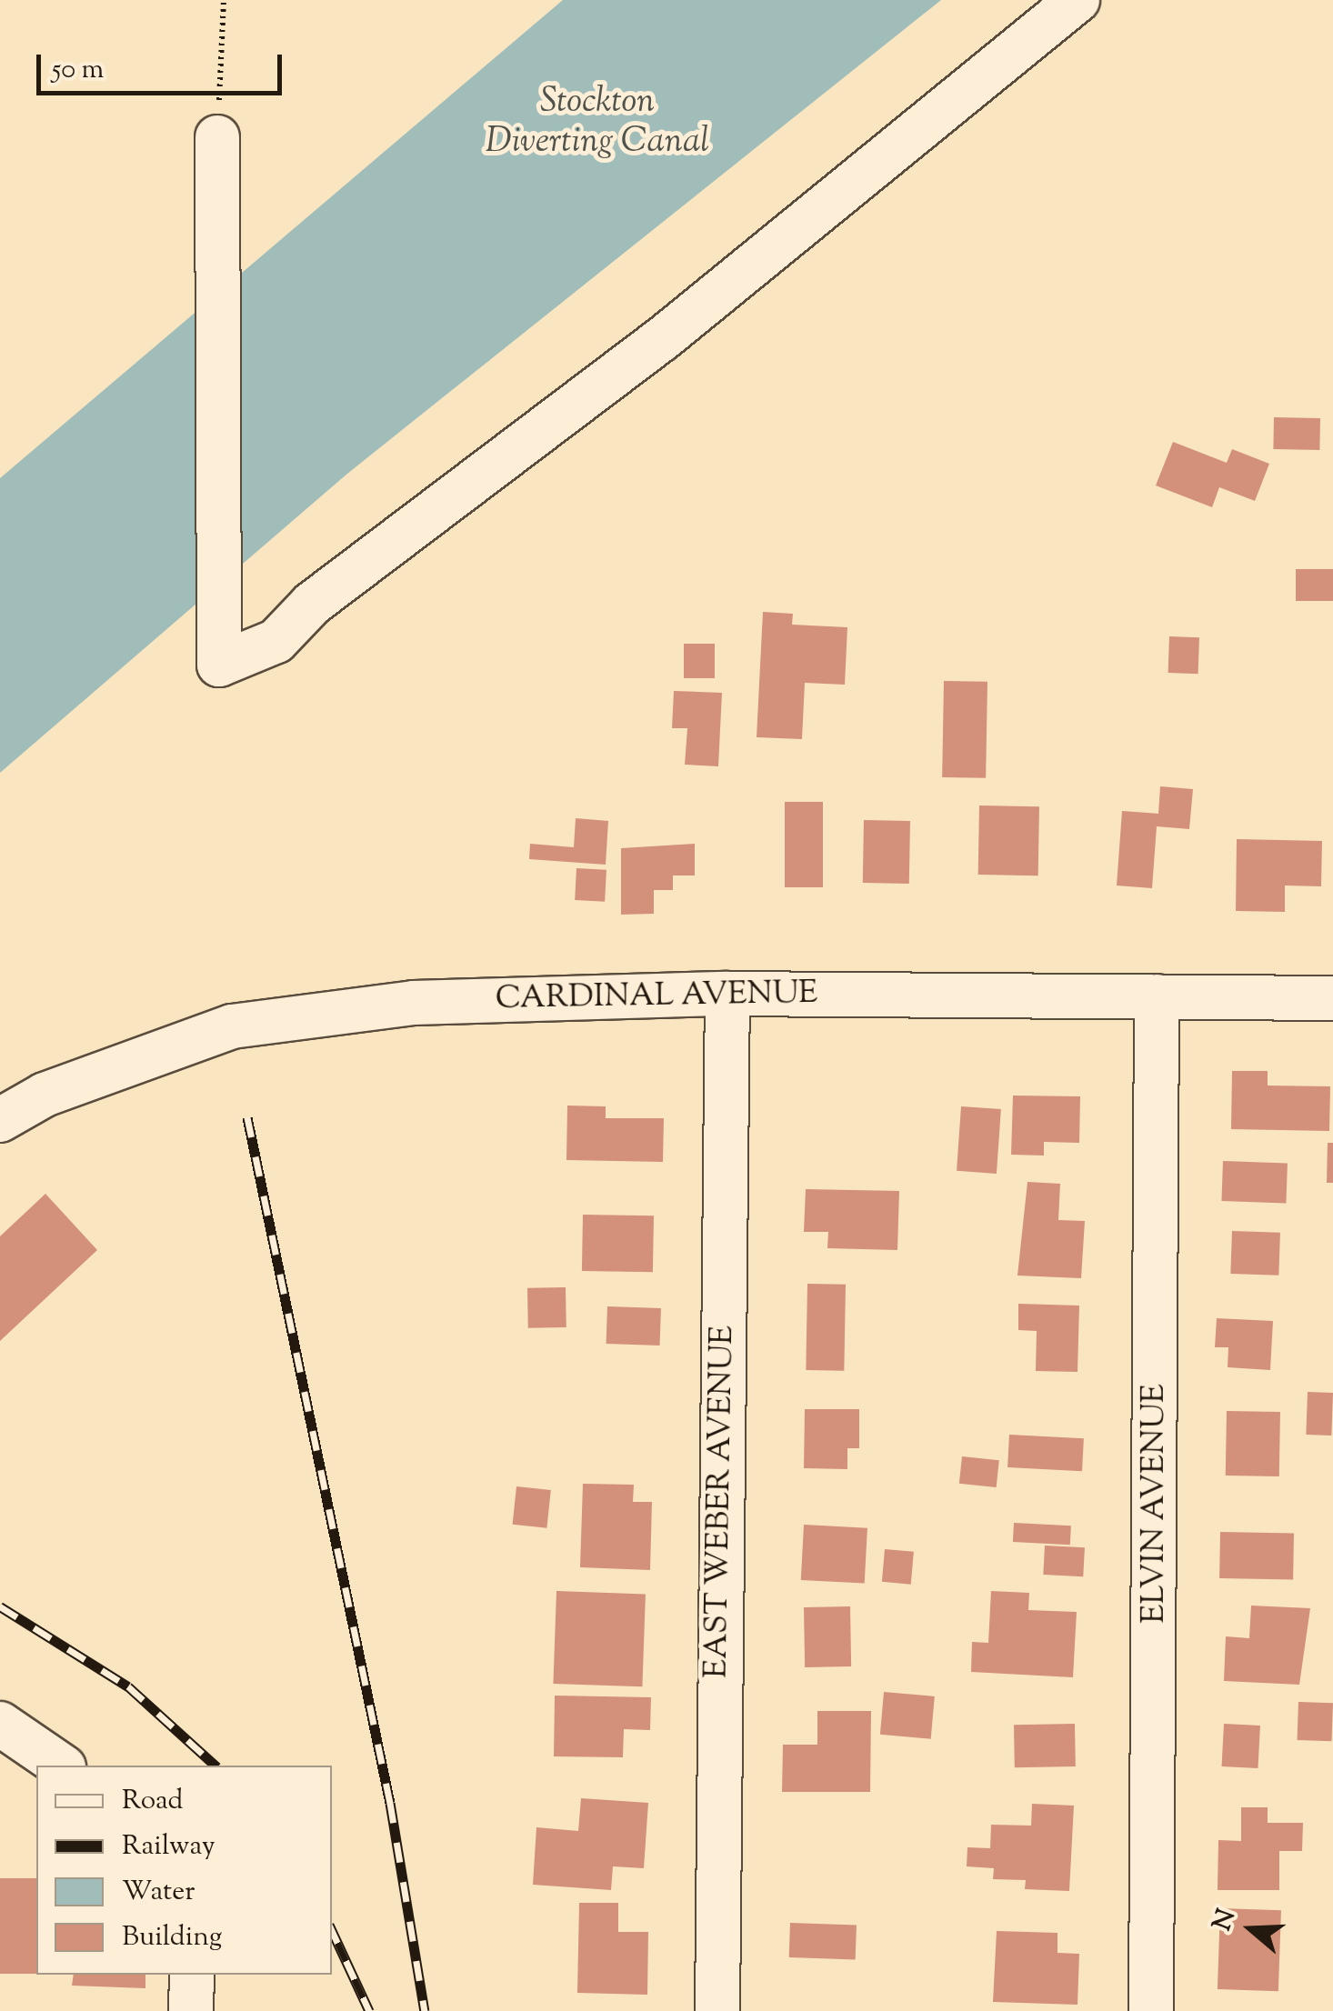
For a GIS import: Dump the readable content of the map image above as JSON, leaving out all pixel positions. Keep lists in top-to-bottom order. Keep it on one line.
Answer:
{"streets":{"street":["CARDINAL AVENUE","EAST WEBER AVENUE","ELVIN AVENUE"]},"crossings":[["CARDINAL AVENUE","EAST WEBER AVENUE"],["CARDINAL AVENUE","ELVIN AVENUE"]],"water":["Stockton Diverting Canal"],"legend":["Road","Railway","Water","Building"],"scale_bar":"50 m","north":"left"}
